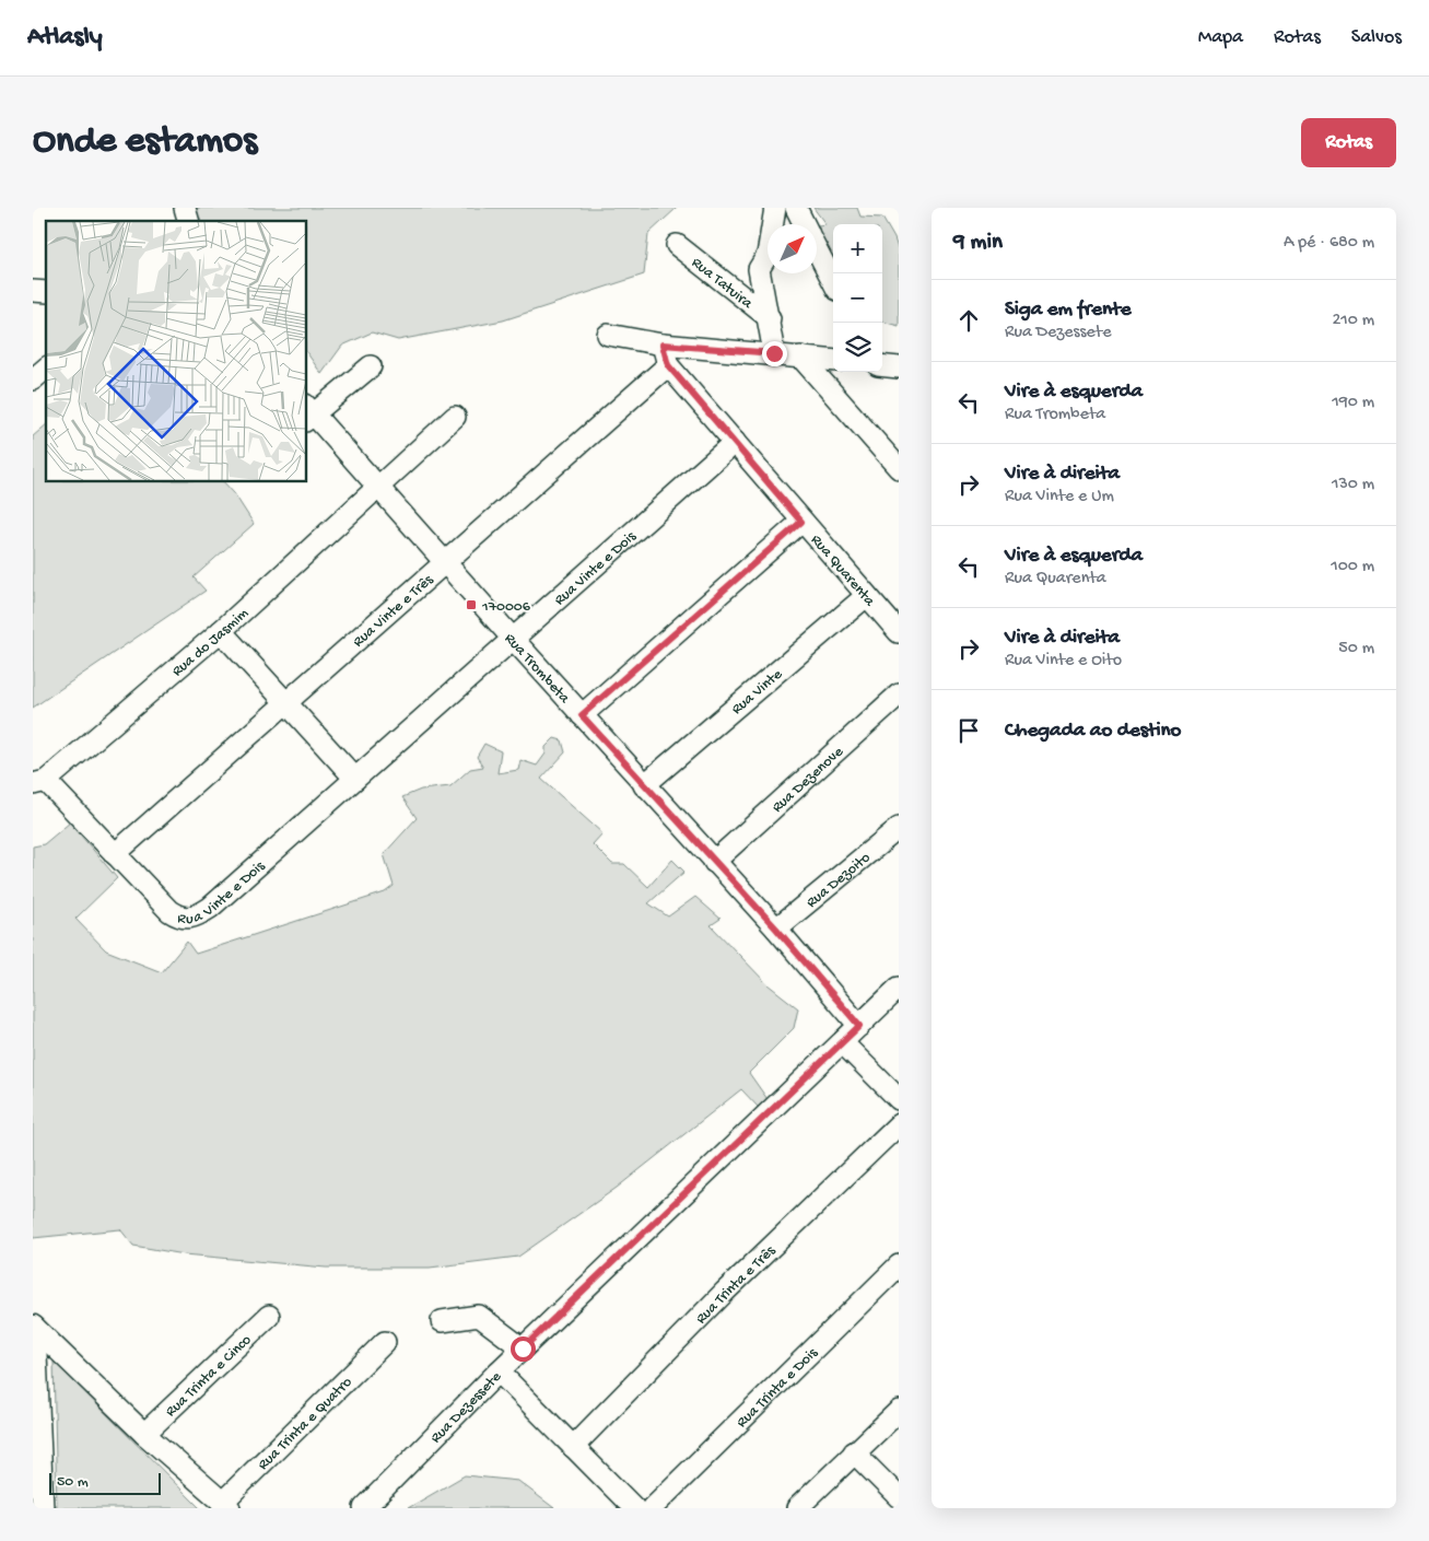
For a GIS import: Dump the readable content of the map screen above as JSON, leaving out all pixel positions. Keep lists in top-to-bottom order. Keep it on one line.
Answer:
{"streets":{"street":["Rua Tatuira","Rua Vinte e Dois","Rua Quarenta","Rua Vinte e Três","Rua do Jasmim","Rua Trombeta","Rua Vinte","Rua Dezenove","Rua Dezoito","Rua Trinta e Três","Rua Trinta e Cinco","Rua Trinta e Dois","Rua Dezessete","Rua Trinta e Quatro"]},"crossings":[["Rua Vinte e Dois","Rua Quarenta"],["Rua Vinte e Dois","Rua Vinte e Três"],["Rua Vinte e Dois","Rua do Jasmim"],["Rua Vinte e Dois","Rua Trombeta"],["Rua Quarenta","Rua Vinte e Três"],["Rua Quarenta","Rua Vinte"],["Rua Vinte e Três","Rua Trombeta"],["Rua do Jasmim","Rua Trombeta"],["Rua Trombeta","Rua Vinte"],["Rua Trombeta","Rua Dezenove"],["Rua Trombeta","Rua Dezoito"],["Rua Trombeta","Rua Dezessete"]],"places":{"transit":["170006"]},"scale_bar":"50 m","north":"top right","page":{"header":"Atlasly","nav":["Mapa","Rotas","Salvos"],"buttons":"Rotas","title":"Onde estamos","heading":["9 min","A pé · 680 m"],"map_buttons":["+","−"],"list":[["Siga em frente","Rua Dezessete","210 m"],["Vire à esquerda","Rua Trombeta","190 m"],["Vire à direita","Rua Vinte e Um","130 m"],["Vire à esquerda","Rua Quarenta","100 m"],["Vire à direita","Rua Vinte e Oito","50 m"],"Chegada ao destino"],"scale":"50 m"}}
